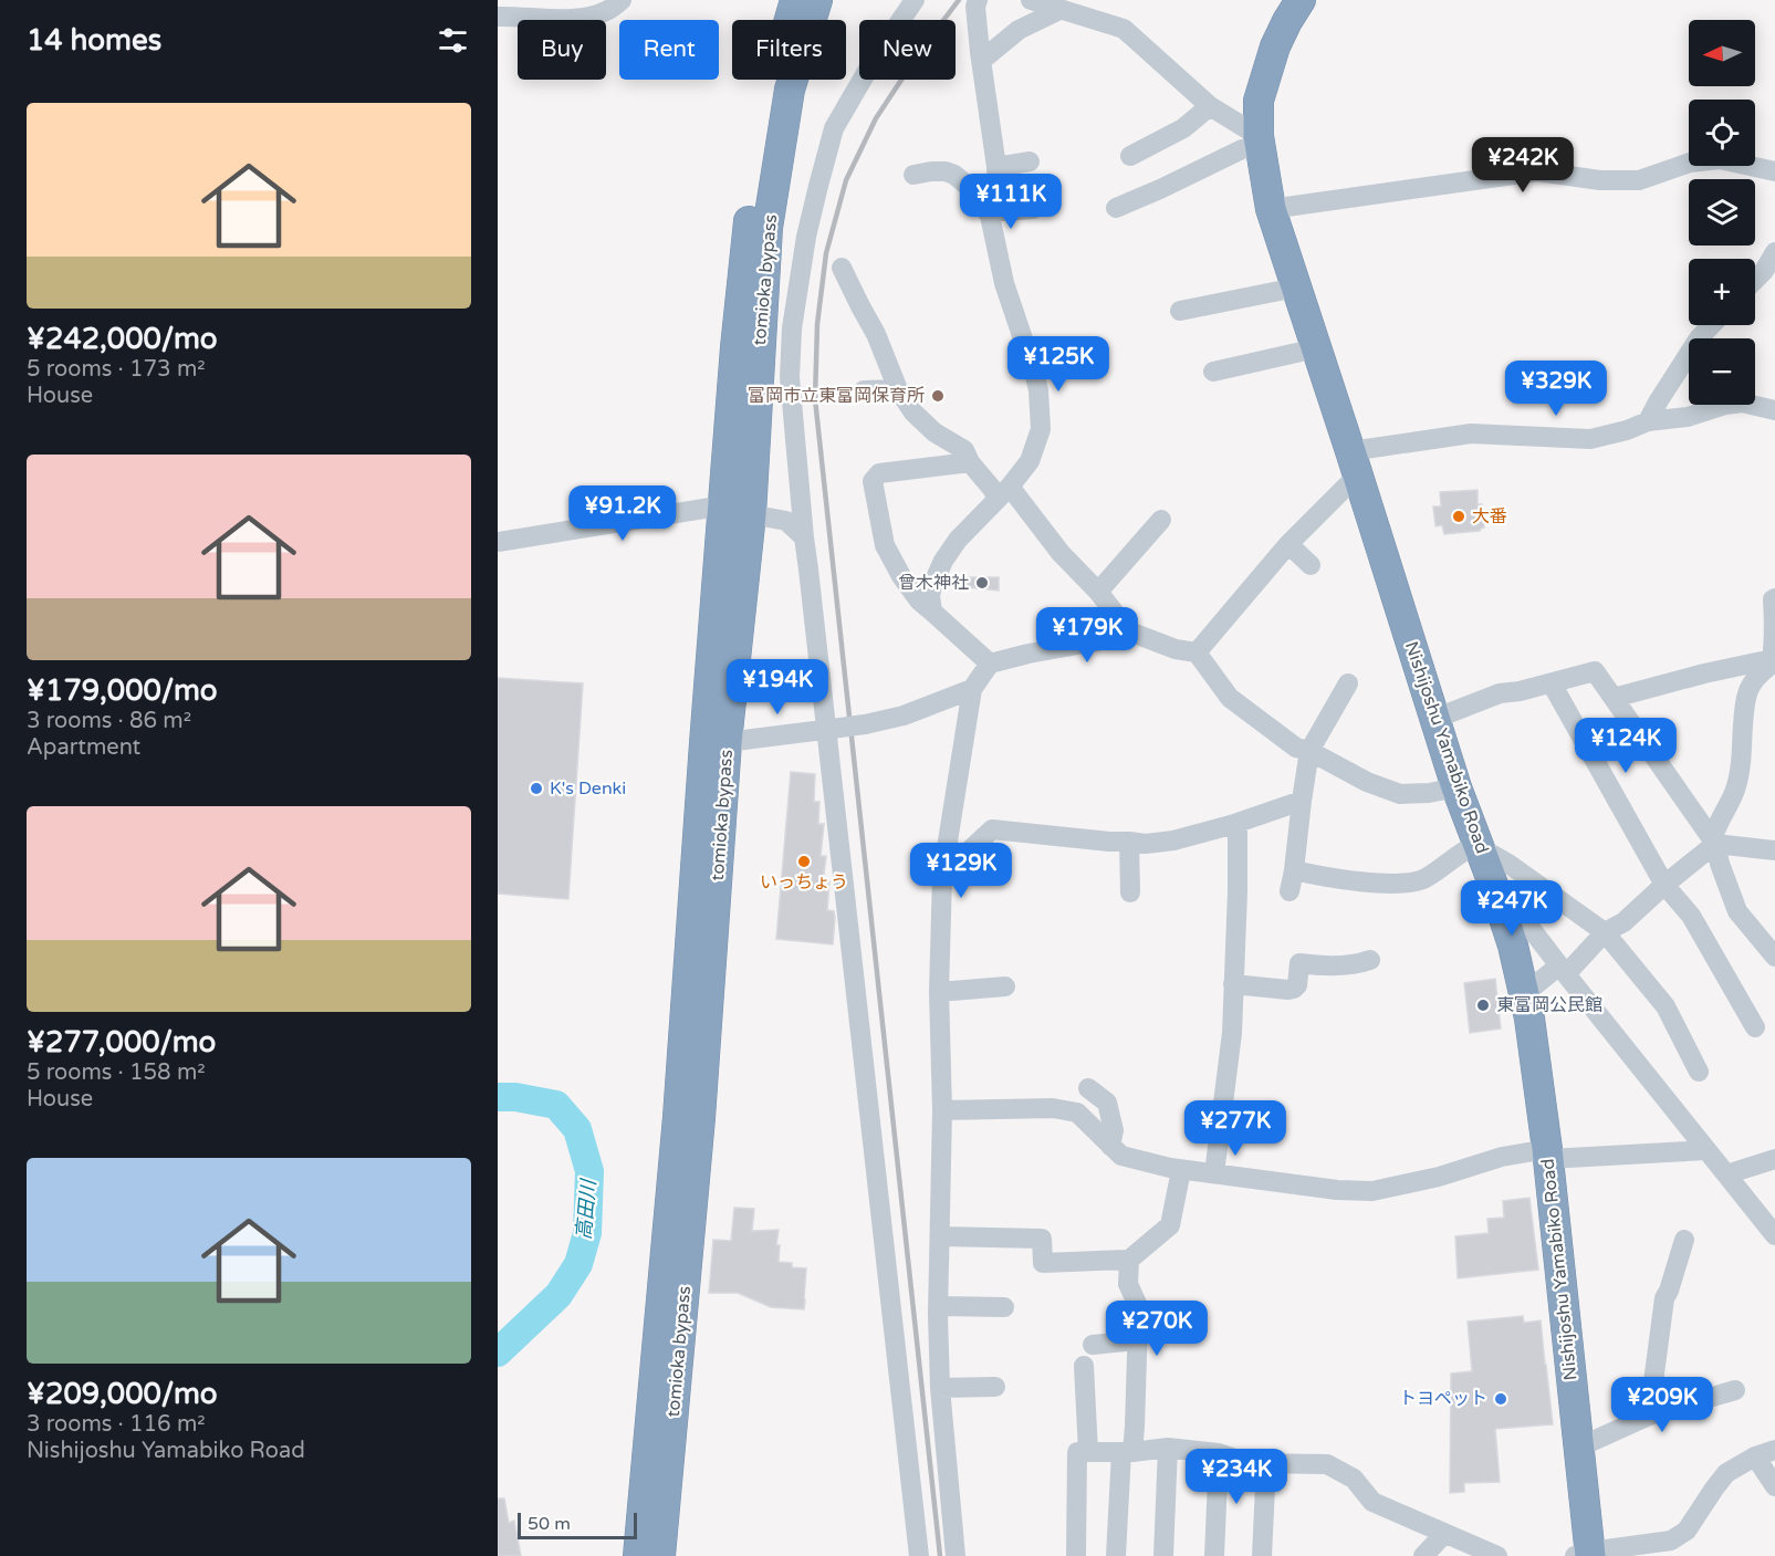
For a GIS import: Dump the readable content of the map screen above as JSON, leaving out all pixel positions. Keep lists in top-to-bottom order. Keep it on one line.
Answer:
{"streets":{"highway":["tomioka bypass","Nishijoshu Yamabiko Road"]},"water":["高田川"],"places":["富岡市立東富岡保育所","大番","曾木神社","K's Denki","いっちょう","東富岡公民館","トヨペット"],"scale_bar":"50 m","north":"left","page":{"heading":"14 homes","map_buttons":["+","−"],"chip":["Buy","Rent","Filters","New"],"list":[{"name":"¥242,000/mo","note":"5 rooms · 173 m² · House"},{"name":"¥179,000/mo","note":"3 rooms · 86 m² · Apartment"},{"name":"¥277,000/mo","note":"5 rooms · 158 m² · House"},{"name":"¥209,000/mo","note":"3 rooms · 116 m² · Nishijoshu Yamabiko Road"}],"price":["¥242K","¥111K","¥125K","¥329K","¥91.2K","¥179K","¥194K","¥124K","¥129K","¥247K","¥277K","¥270K","¥209K","¥234K"],"scale":"50 m"}}
